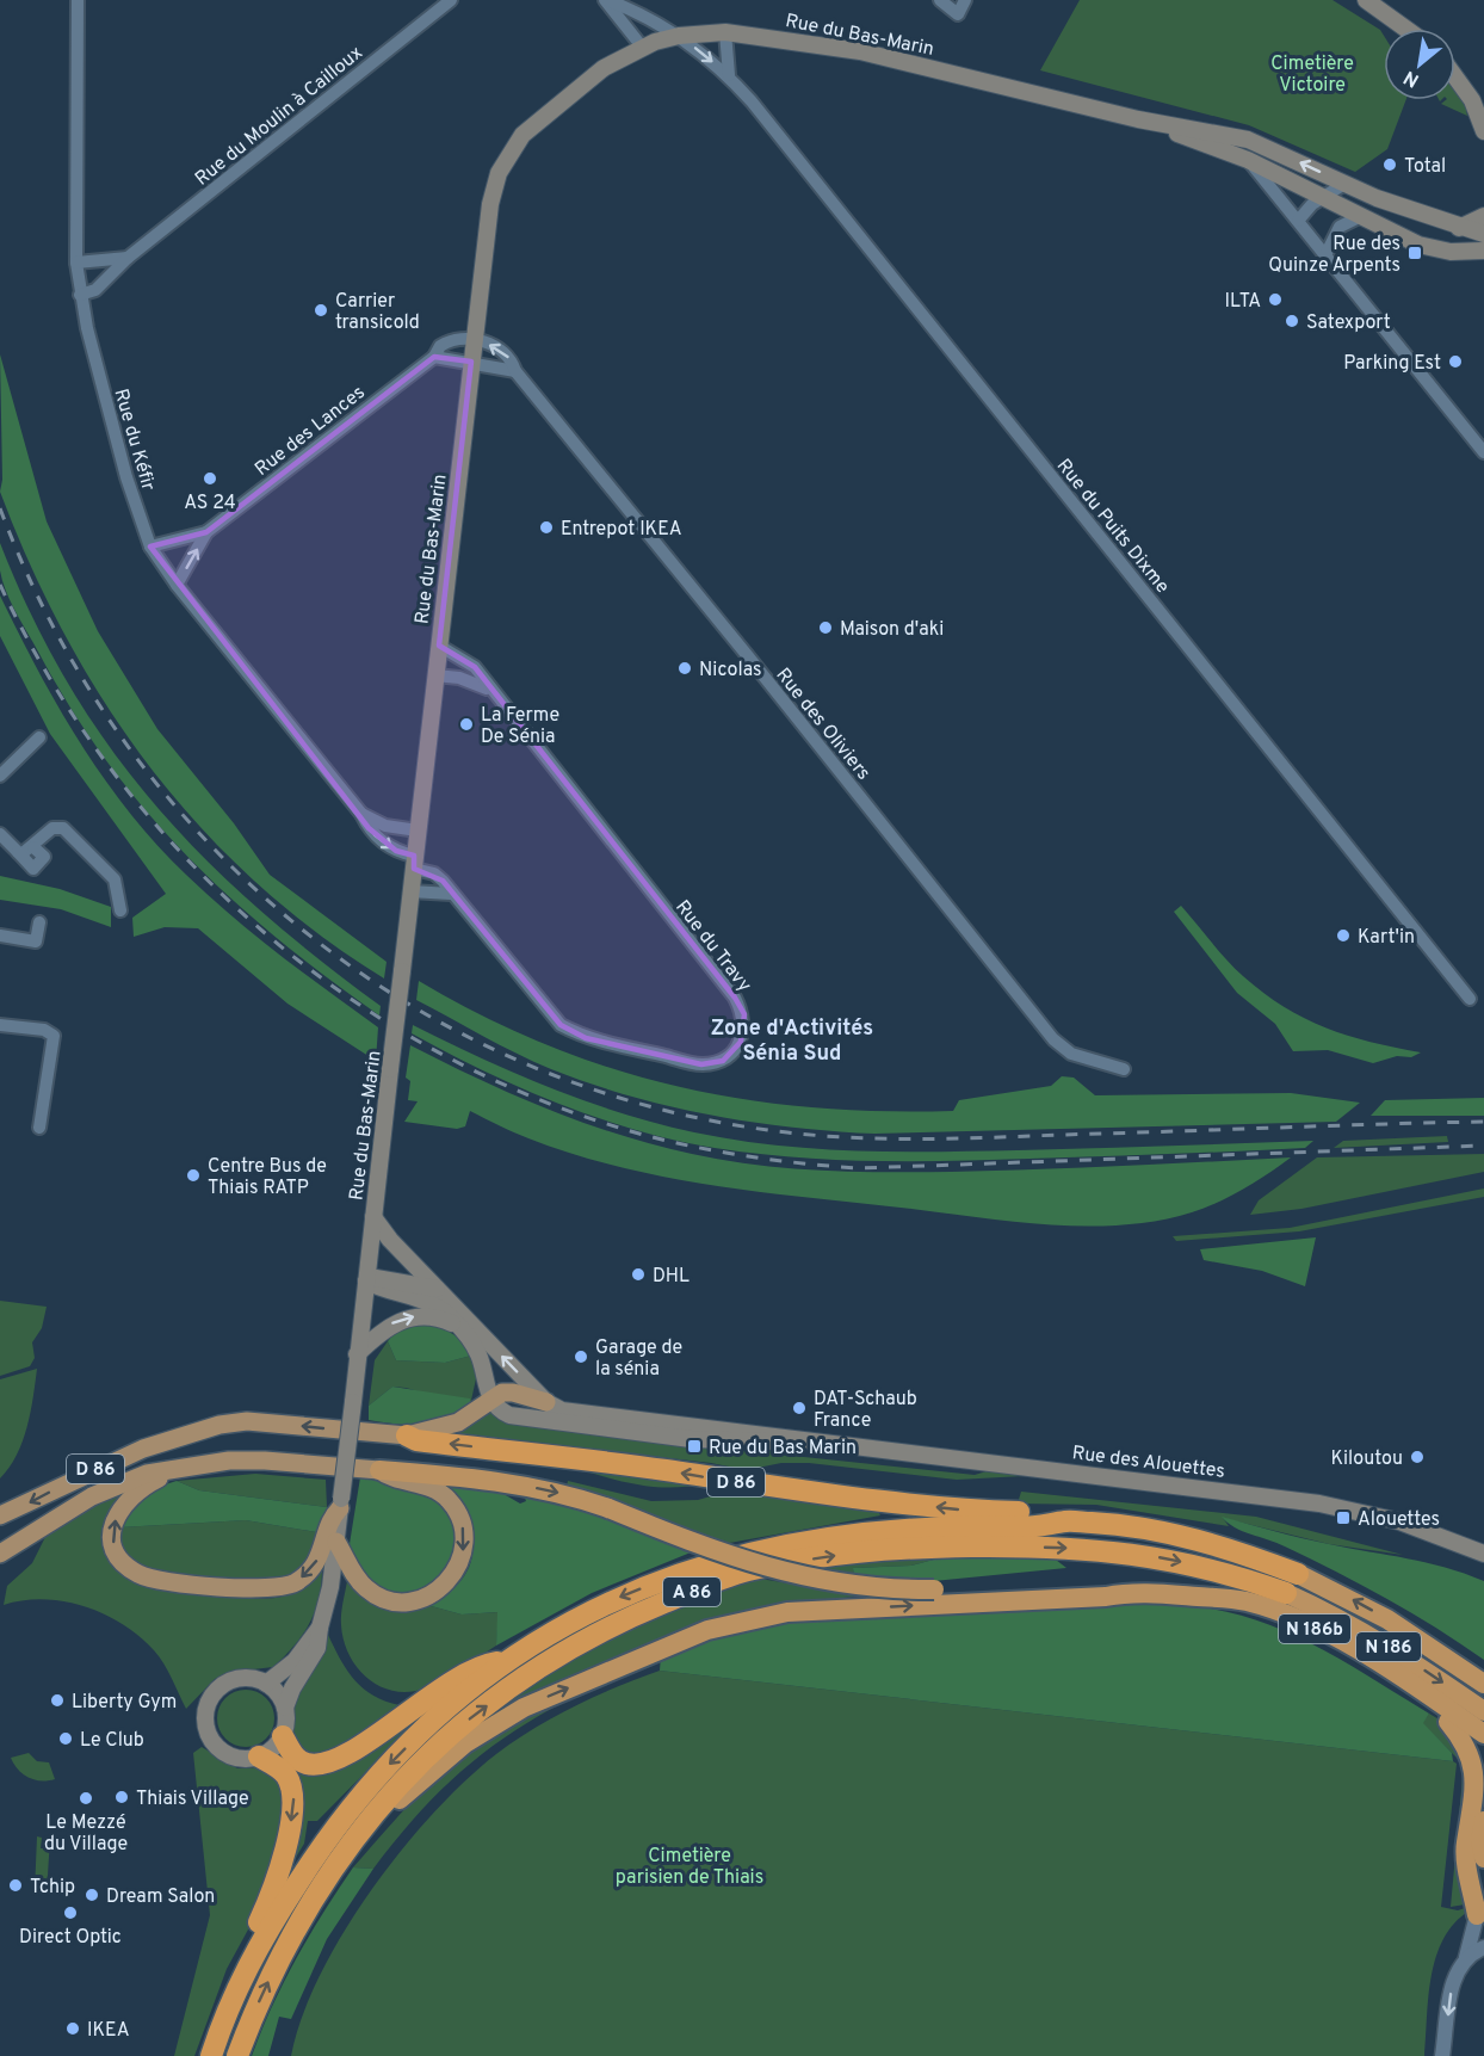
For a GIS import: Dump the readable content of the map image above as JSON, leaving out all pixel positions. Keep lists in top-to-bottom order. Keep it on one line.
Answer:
{"streets":{"highway":["D 86","A 86","N 186b","N 186"],"main road":["Rue du Bas-Marin","Rue des Alouettes"],"street":["Rue du Moulin à Cailloux","Rue des Lances","Rue du Kéfir","Rue du Puits Dixme","Rue des Oliviers","Rue du Travy"]},"crossings":[["Rue du Bas-Marin","Rue des Lances"],["Rue du Bas-Marin","Rue du Kéfir"],["Rue du Bas-Marin","Rue du Puits Dixme"],["Rue du Bas-Marin","Rue des Oliviers"],["Rue du Bas-Marin","Rue du Travy"],["Rue du Moulin à Cailloux","Rue du Kéfir"],["Rue des Lances","Rue du Kéfir"],["Rue des Lances","Rue des Oliviers"],["Rue du Kéfir","Rue du Travy"],["D 86","A 86"],["D 86","N 186b"],["A 86","N 186"]],"districts":["Zone d'Activités Sénia Sud"],"parks":["Cimetière Victoire","Cimetière parisien de Thiais"],"places":{"other":["Total","ILTA","Carrier transicold","Satexport","Parking Est","AS 24","Entrepot IKEA","Maison d'aki","Nicolas","La Ferme De Sénia","Kart'in","Centre Bus de Thiais RATP","DHL","Garage de la sénia","DAT-Schaub France","Kiloutou","Liberty Gym","Le Club","Thiais Village","Le Mezzé du Village","Tchip","Dream Salon","Direct Optic","IKEA"],"transit":["Rue des Quinze Arpents","Rue du Bas Marin","Alouettes"]},"north":"bottom left"}
